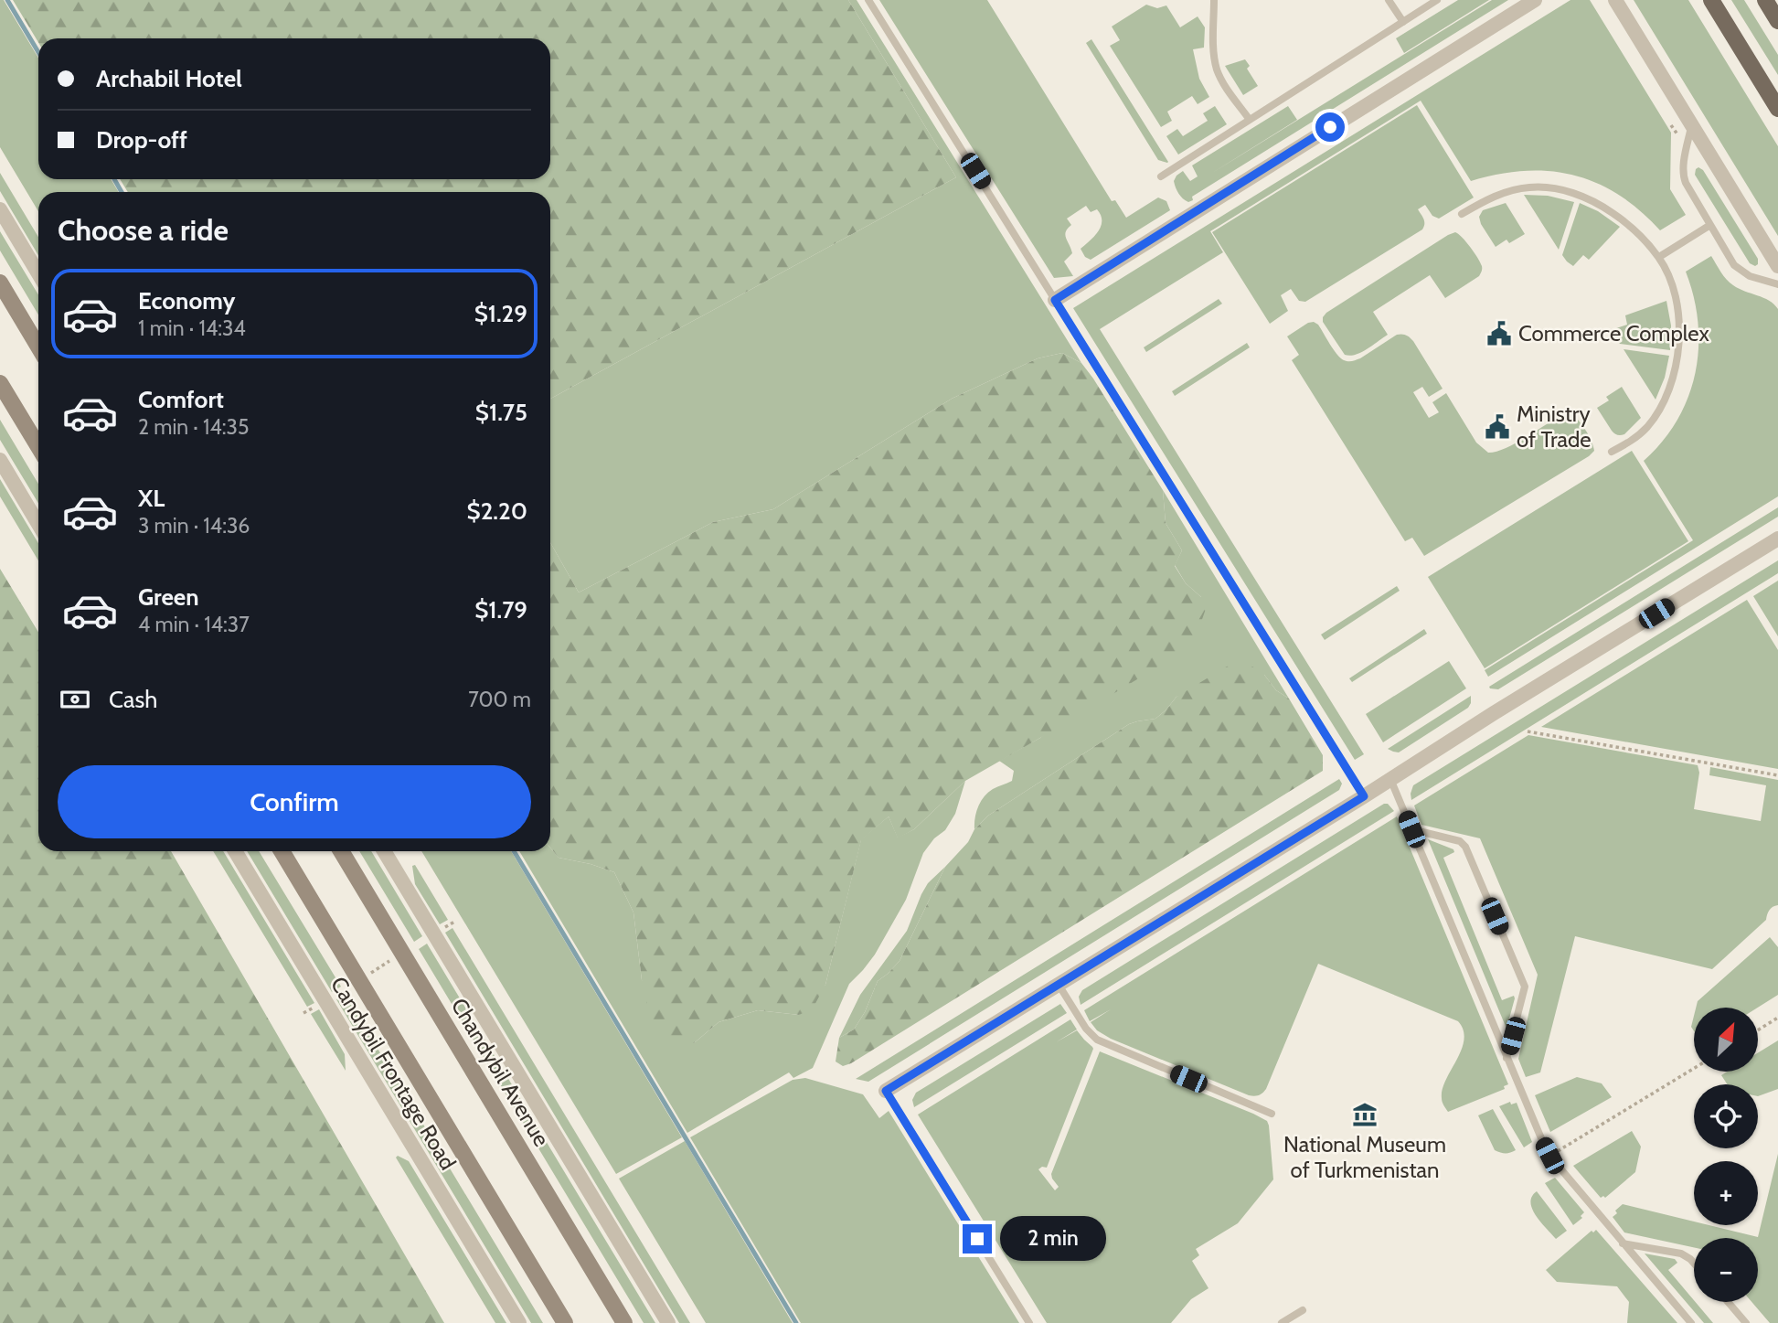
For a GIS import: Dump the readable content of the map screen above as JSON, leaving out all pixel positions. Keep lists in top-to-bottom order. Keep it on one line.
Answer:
{"streets":{"main road":["Chandybil Avenue"],"street":["Candybil Frontage Road"]},"places":{"public building":["Commerce Complex","Ministry of Trade"],"museum":["National Museum of Turkmenistan"]},"north":"top right","page":{"banner":["Archabil Hotel","Drop-off"],"heading":"Choose a ride","list":[{"name":"Economy","note":"1 min · 14:34","value":"$1.29"},{"name":"Comfort","note":"2 min · 14:35","value":"$1.75"},{"name":"XL","note":"3 min · 14:36","value":"$2.20"},{"name":"Green","note":"4 min · 14:37","value":"$1.79"}],"pay":["Cash","700 m"],"buttons":"Confirm","map_buttons":["+","−"],"bubble":"2 min"}}
